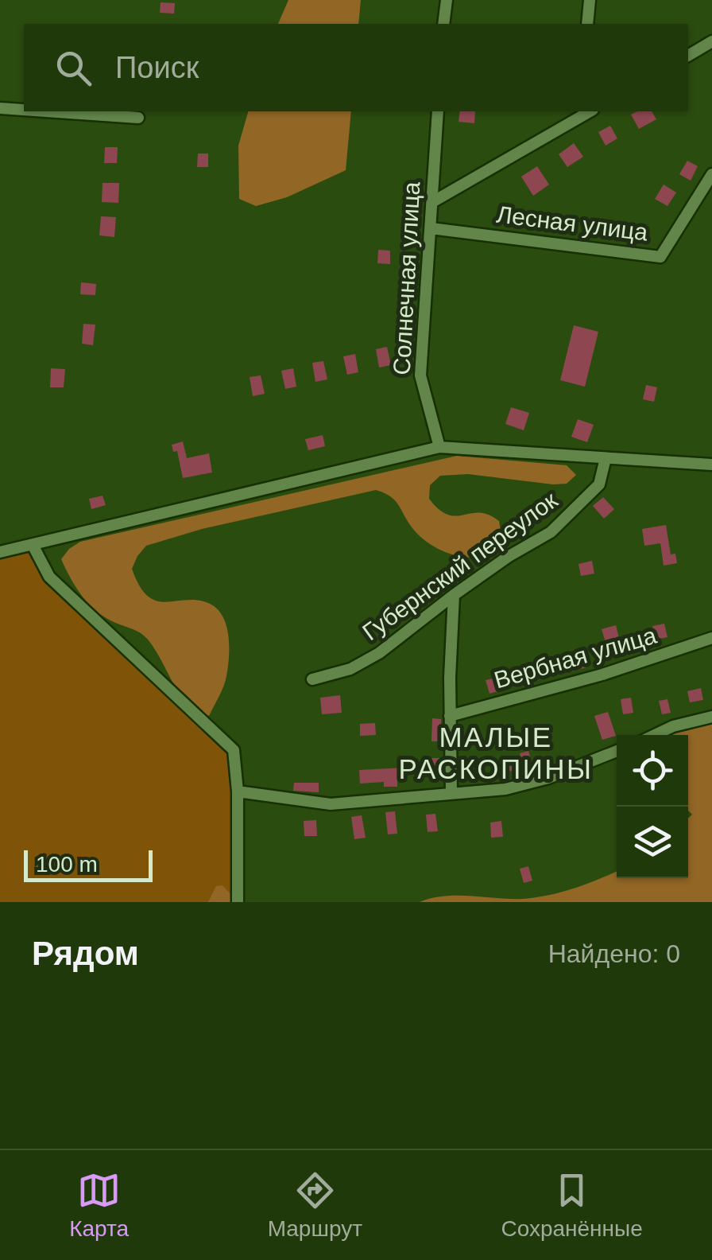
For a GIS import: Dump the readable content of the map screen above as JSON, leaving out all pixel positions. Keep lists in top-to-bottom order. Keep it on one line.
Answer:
{"streets":{"street":["Лесная улица","Солнечная улица","Губернский переулок","Вербная улица"]},"crossings":[["Лесная улица","Солнечная улица"]],"districts":["МАЛЫЕ РАСКОПИНЫ"],"scale_bar":"100 m","page":{"search":"Поиск","scale":"100 m","heading":["Рядом","Найдено: 0"],"nav":["Карта","Маршрут","Сохранённые"]}}
